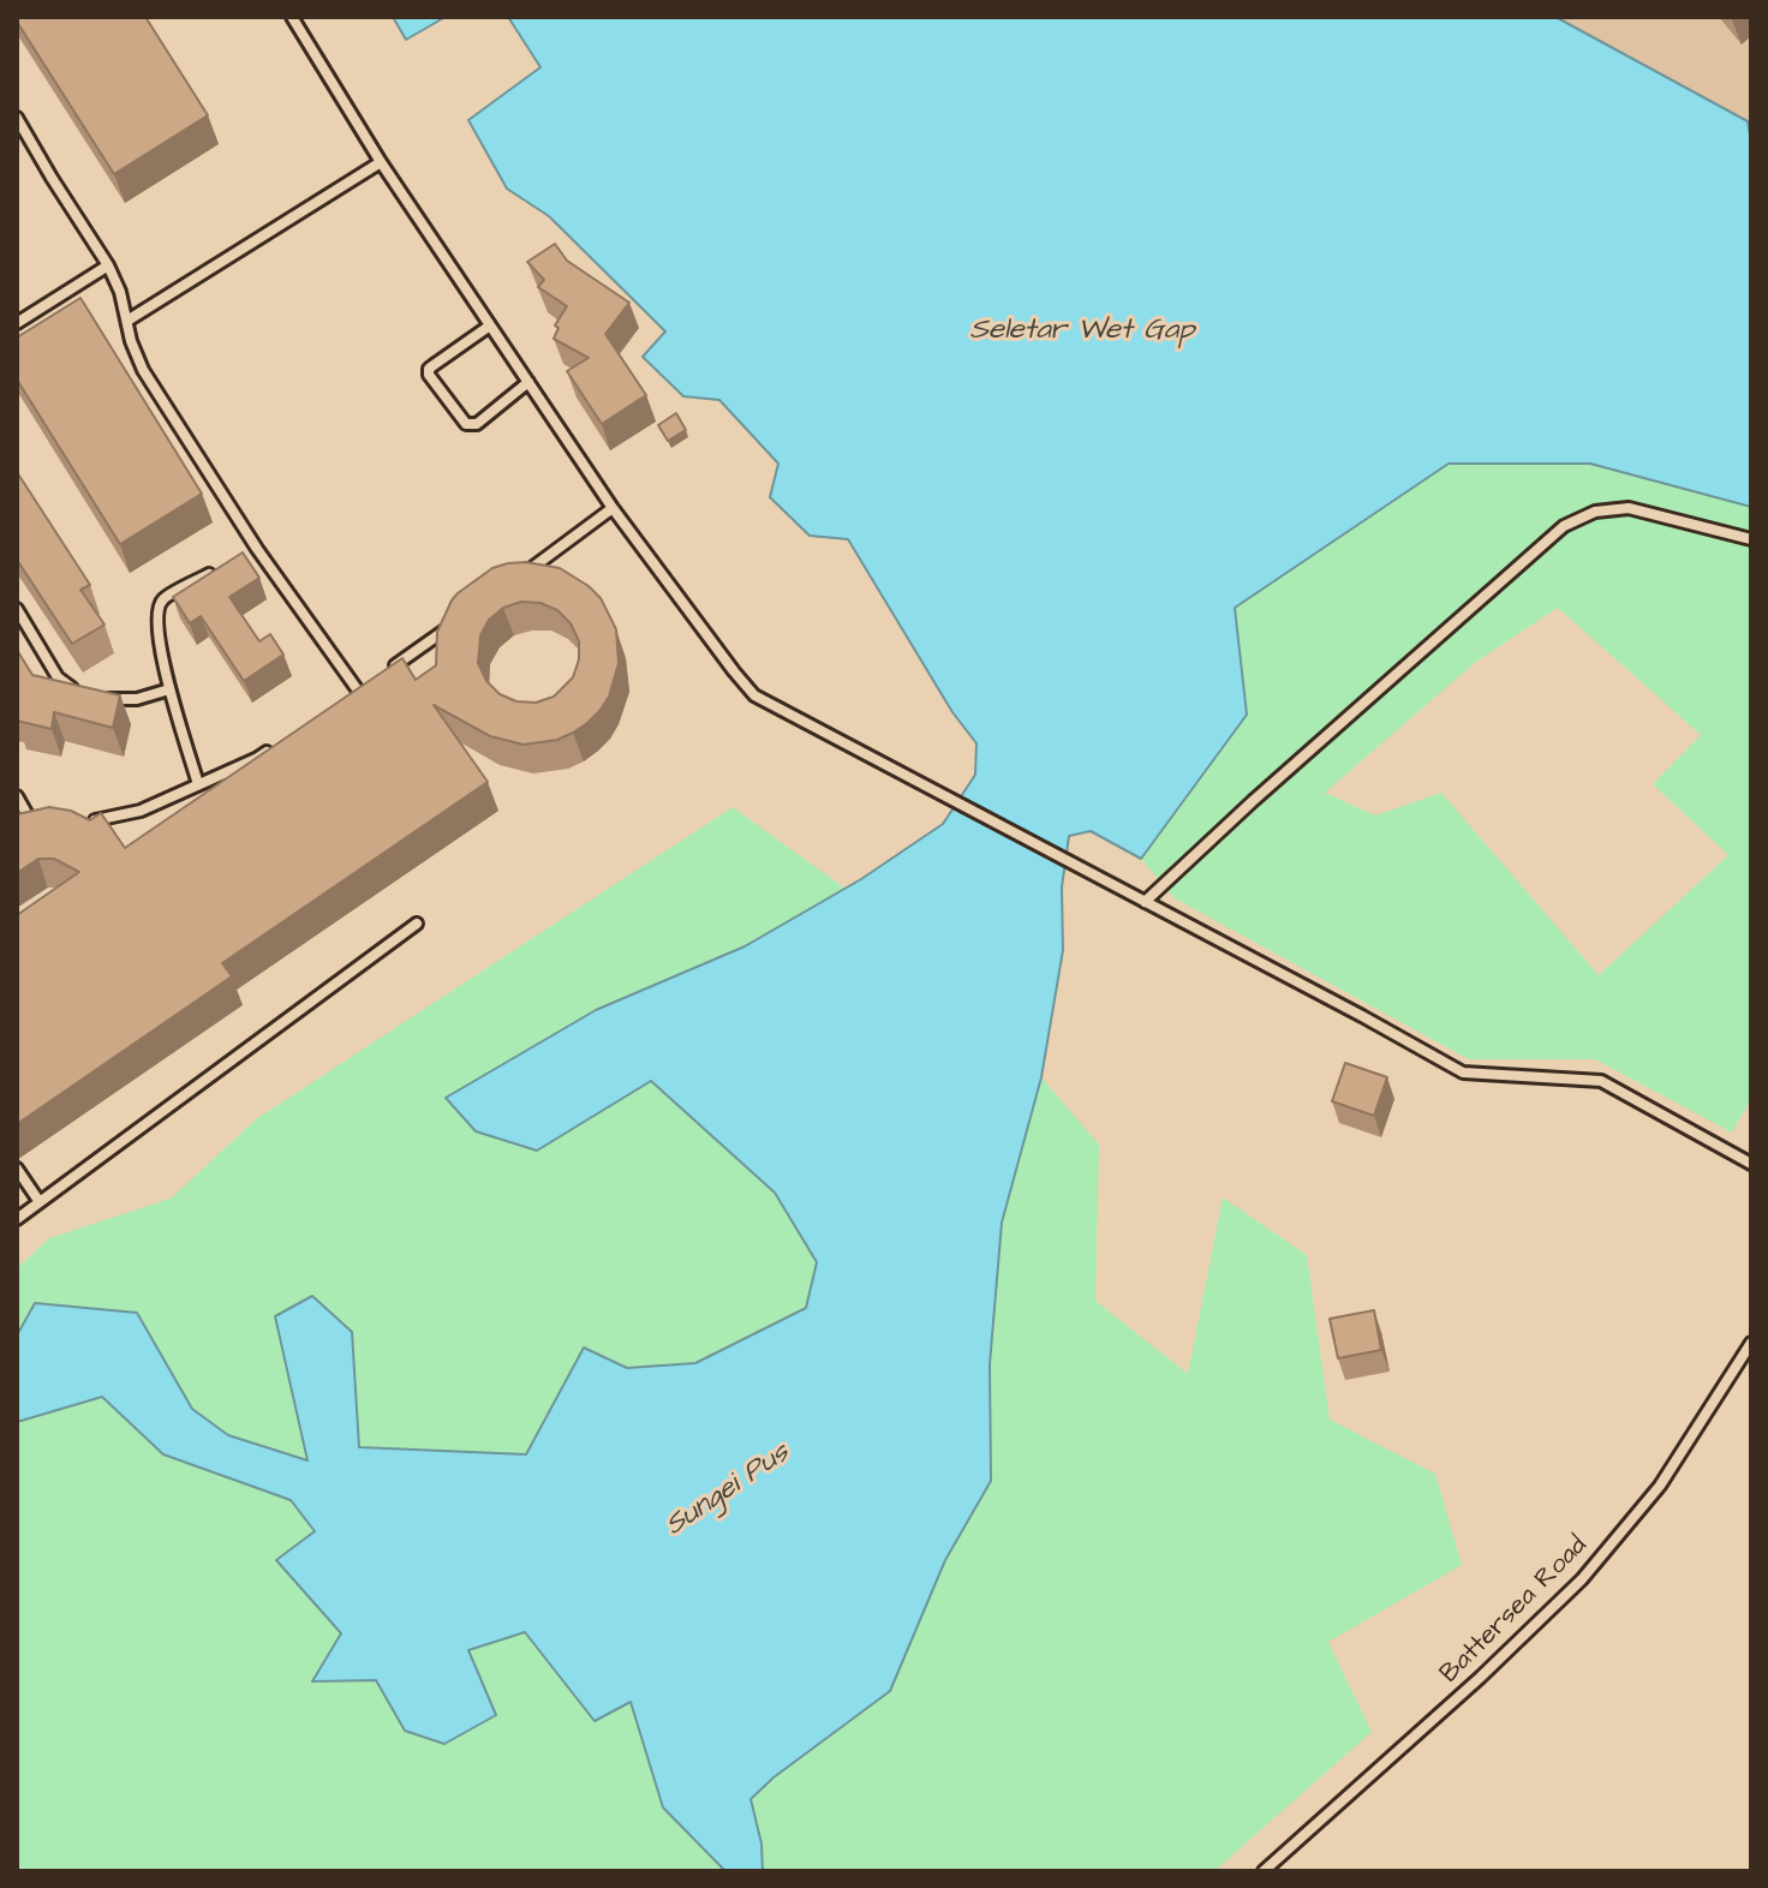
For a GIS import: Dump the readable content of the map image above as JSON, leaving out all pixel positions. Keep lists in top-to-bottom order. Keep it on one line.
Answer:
{"streets":{"lane":["Battersea Road"]},"water":["Seletar Wet Gap","Sungei Pus"]}
